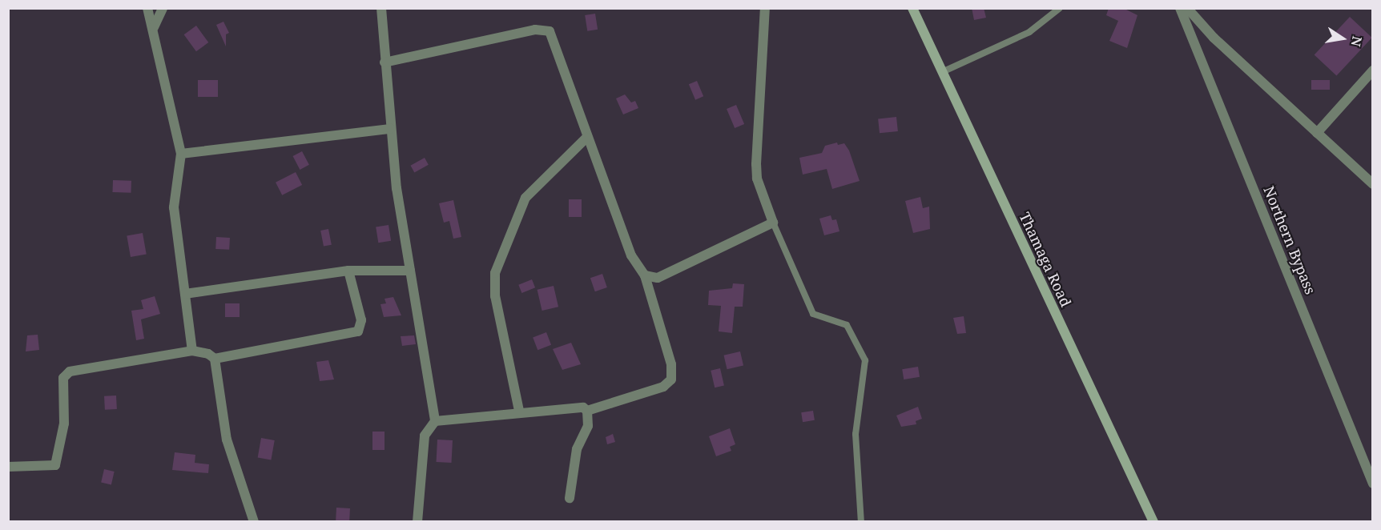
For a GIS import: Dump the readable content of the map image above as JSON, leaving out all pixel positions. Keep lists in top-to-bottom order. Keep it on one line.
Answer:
{"streets":{"main road":["Thamaga Road"],"street":["Northern Bypass"]},"north":"right"}
